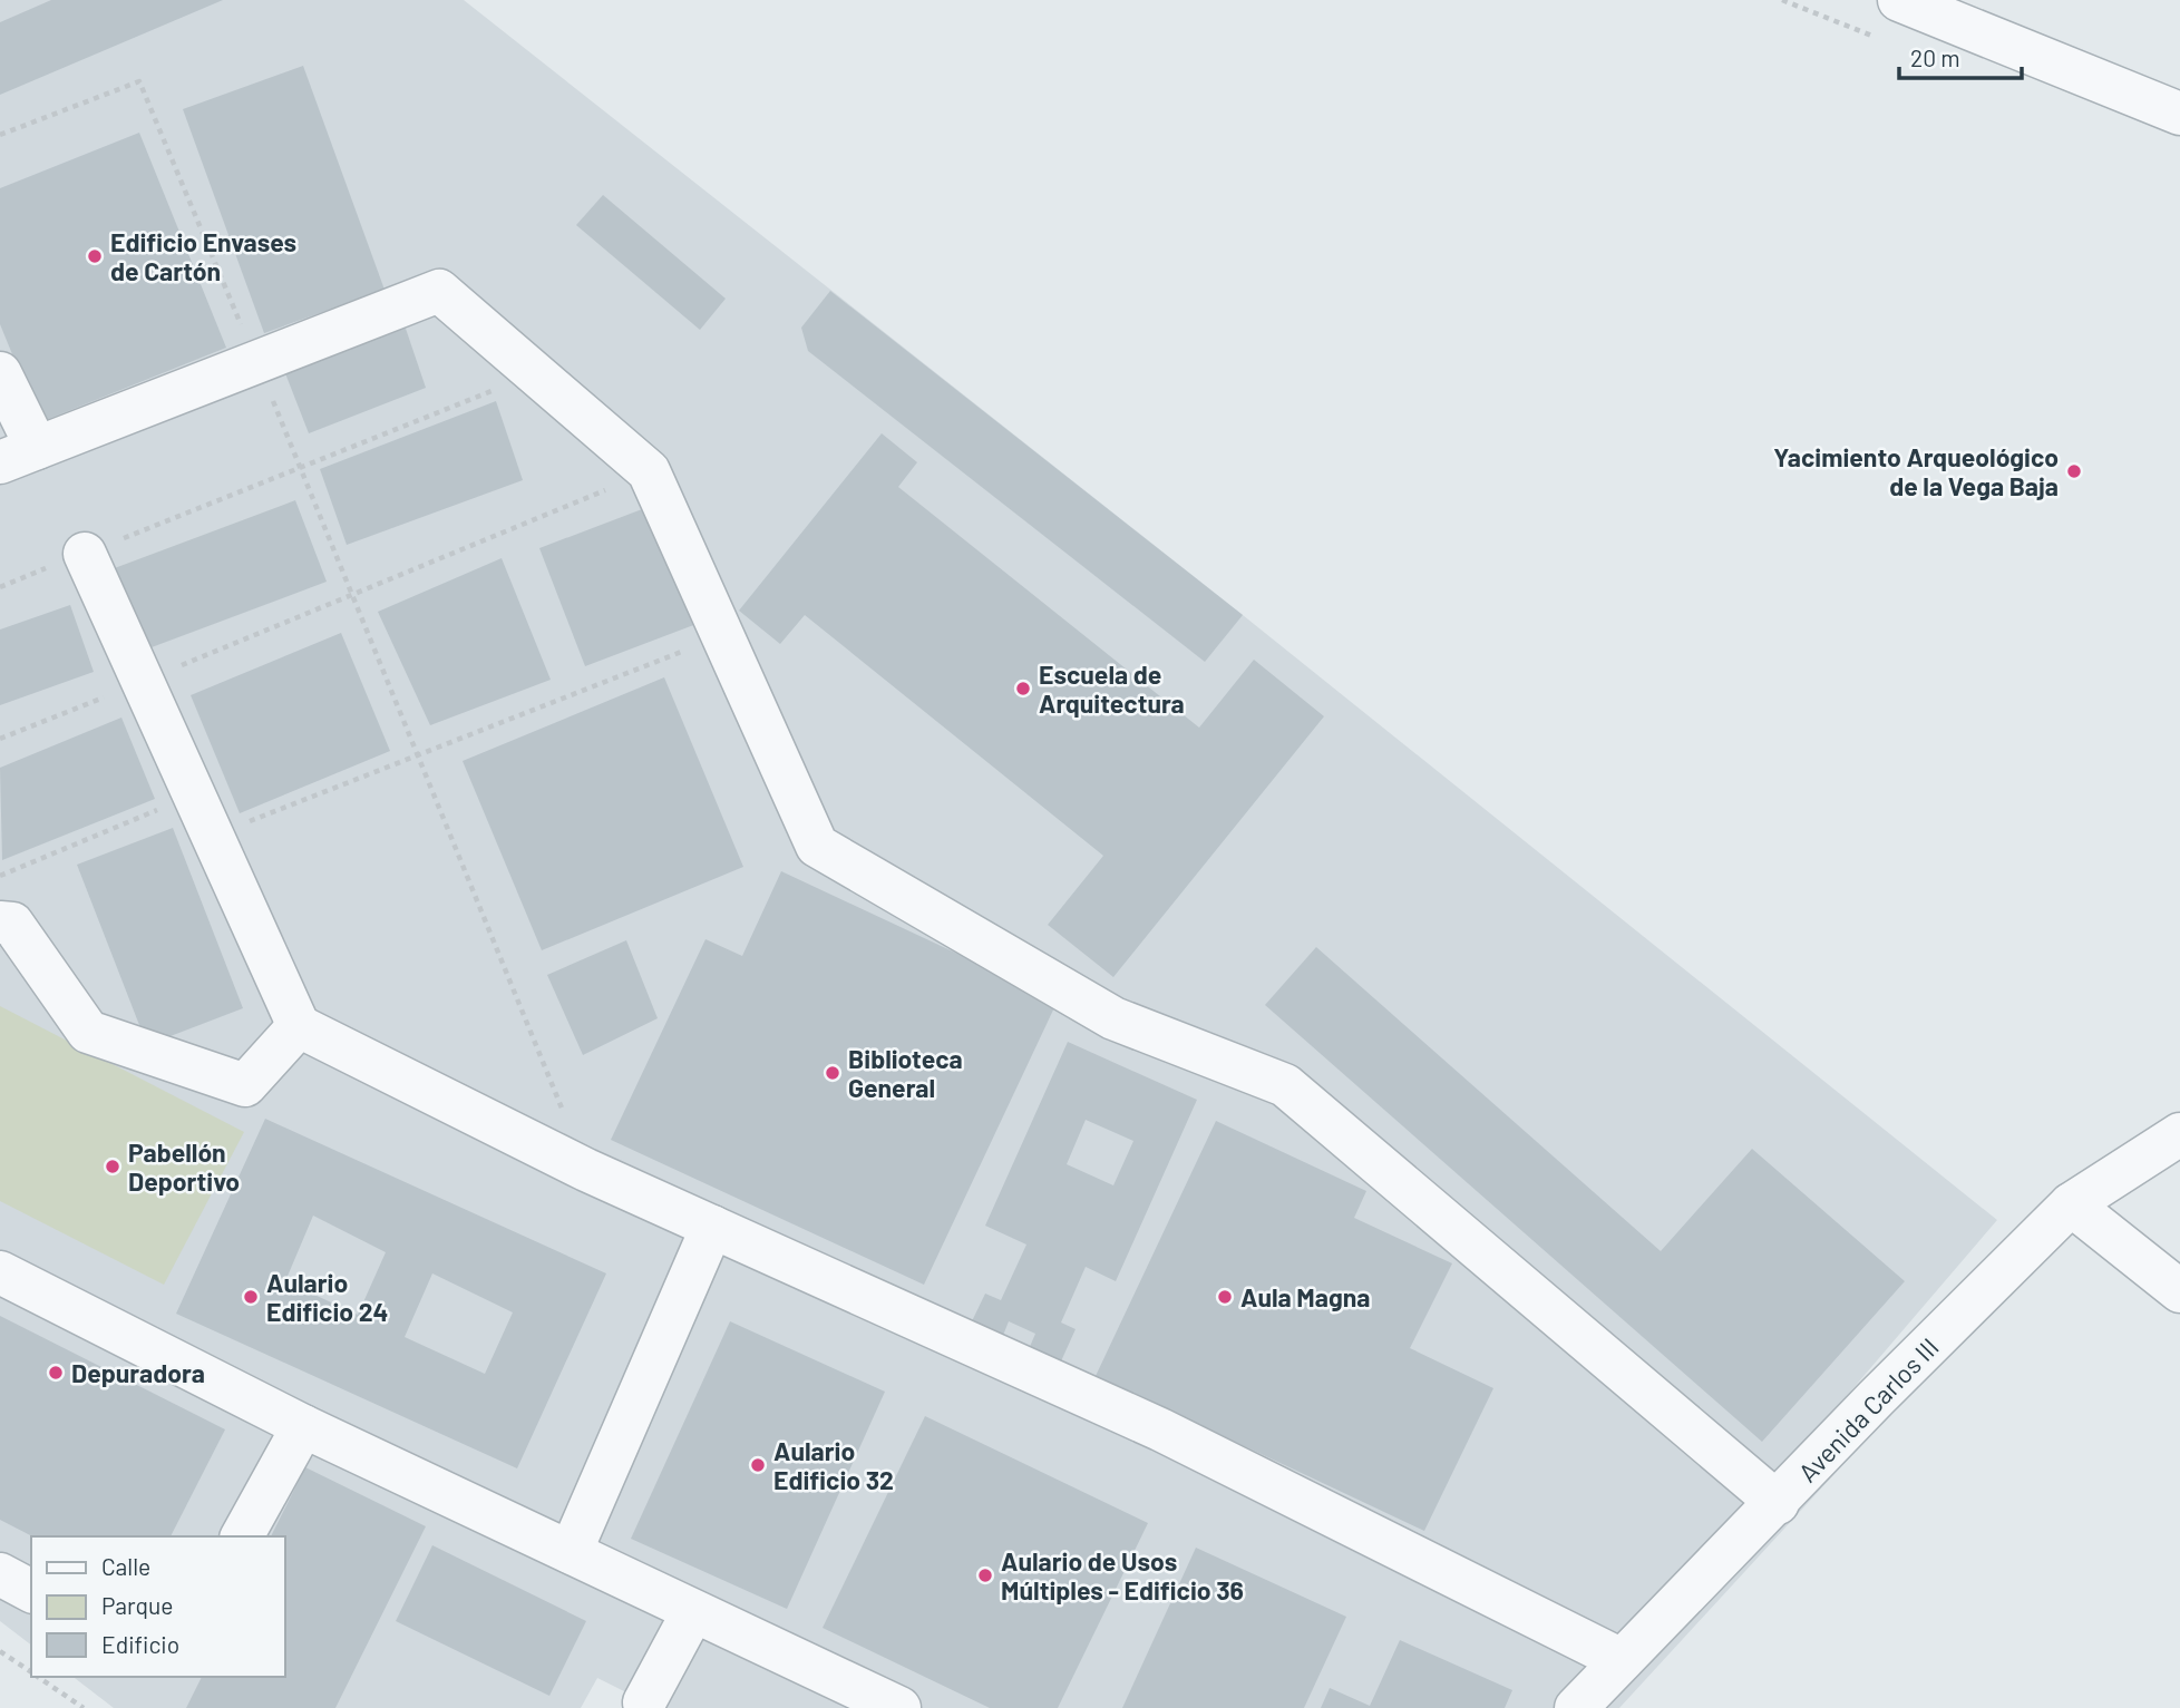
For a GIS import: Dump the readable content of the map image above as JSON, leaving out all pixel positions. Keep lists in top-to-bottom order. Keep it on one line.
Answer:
{"streets":{"street":["Avenida Carlos III"]},"places":["Edificio Envases de Cartón","Yacimiento Arqueológico de la Vega Baja","Escuela de Arquitectura","Biblioteca General","Pabellón Deportivo","Aulario Edificio 24","Aula Magna","Depuradora","Aulario Edificio 32","Aulario de Usos Múltiples - Edificio 36"],"legend":["Calle","Parque","Edificio"],"scale_bar":"20 m"}
